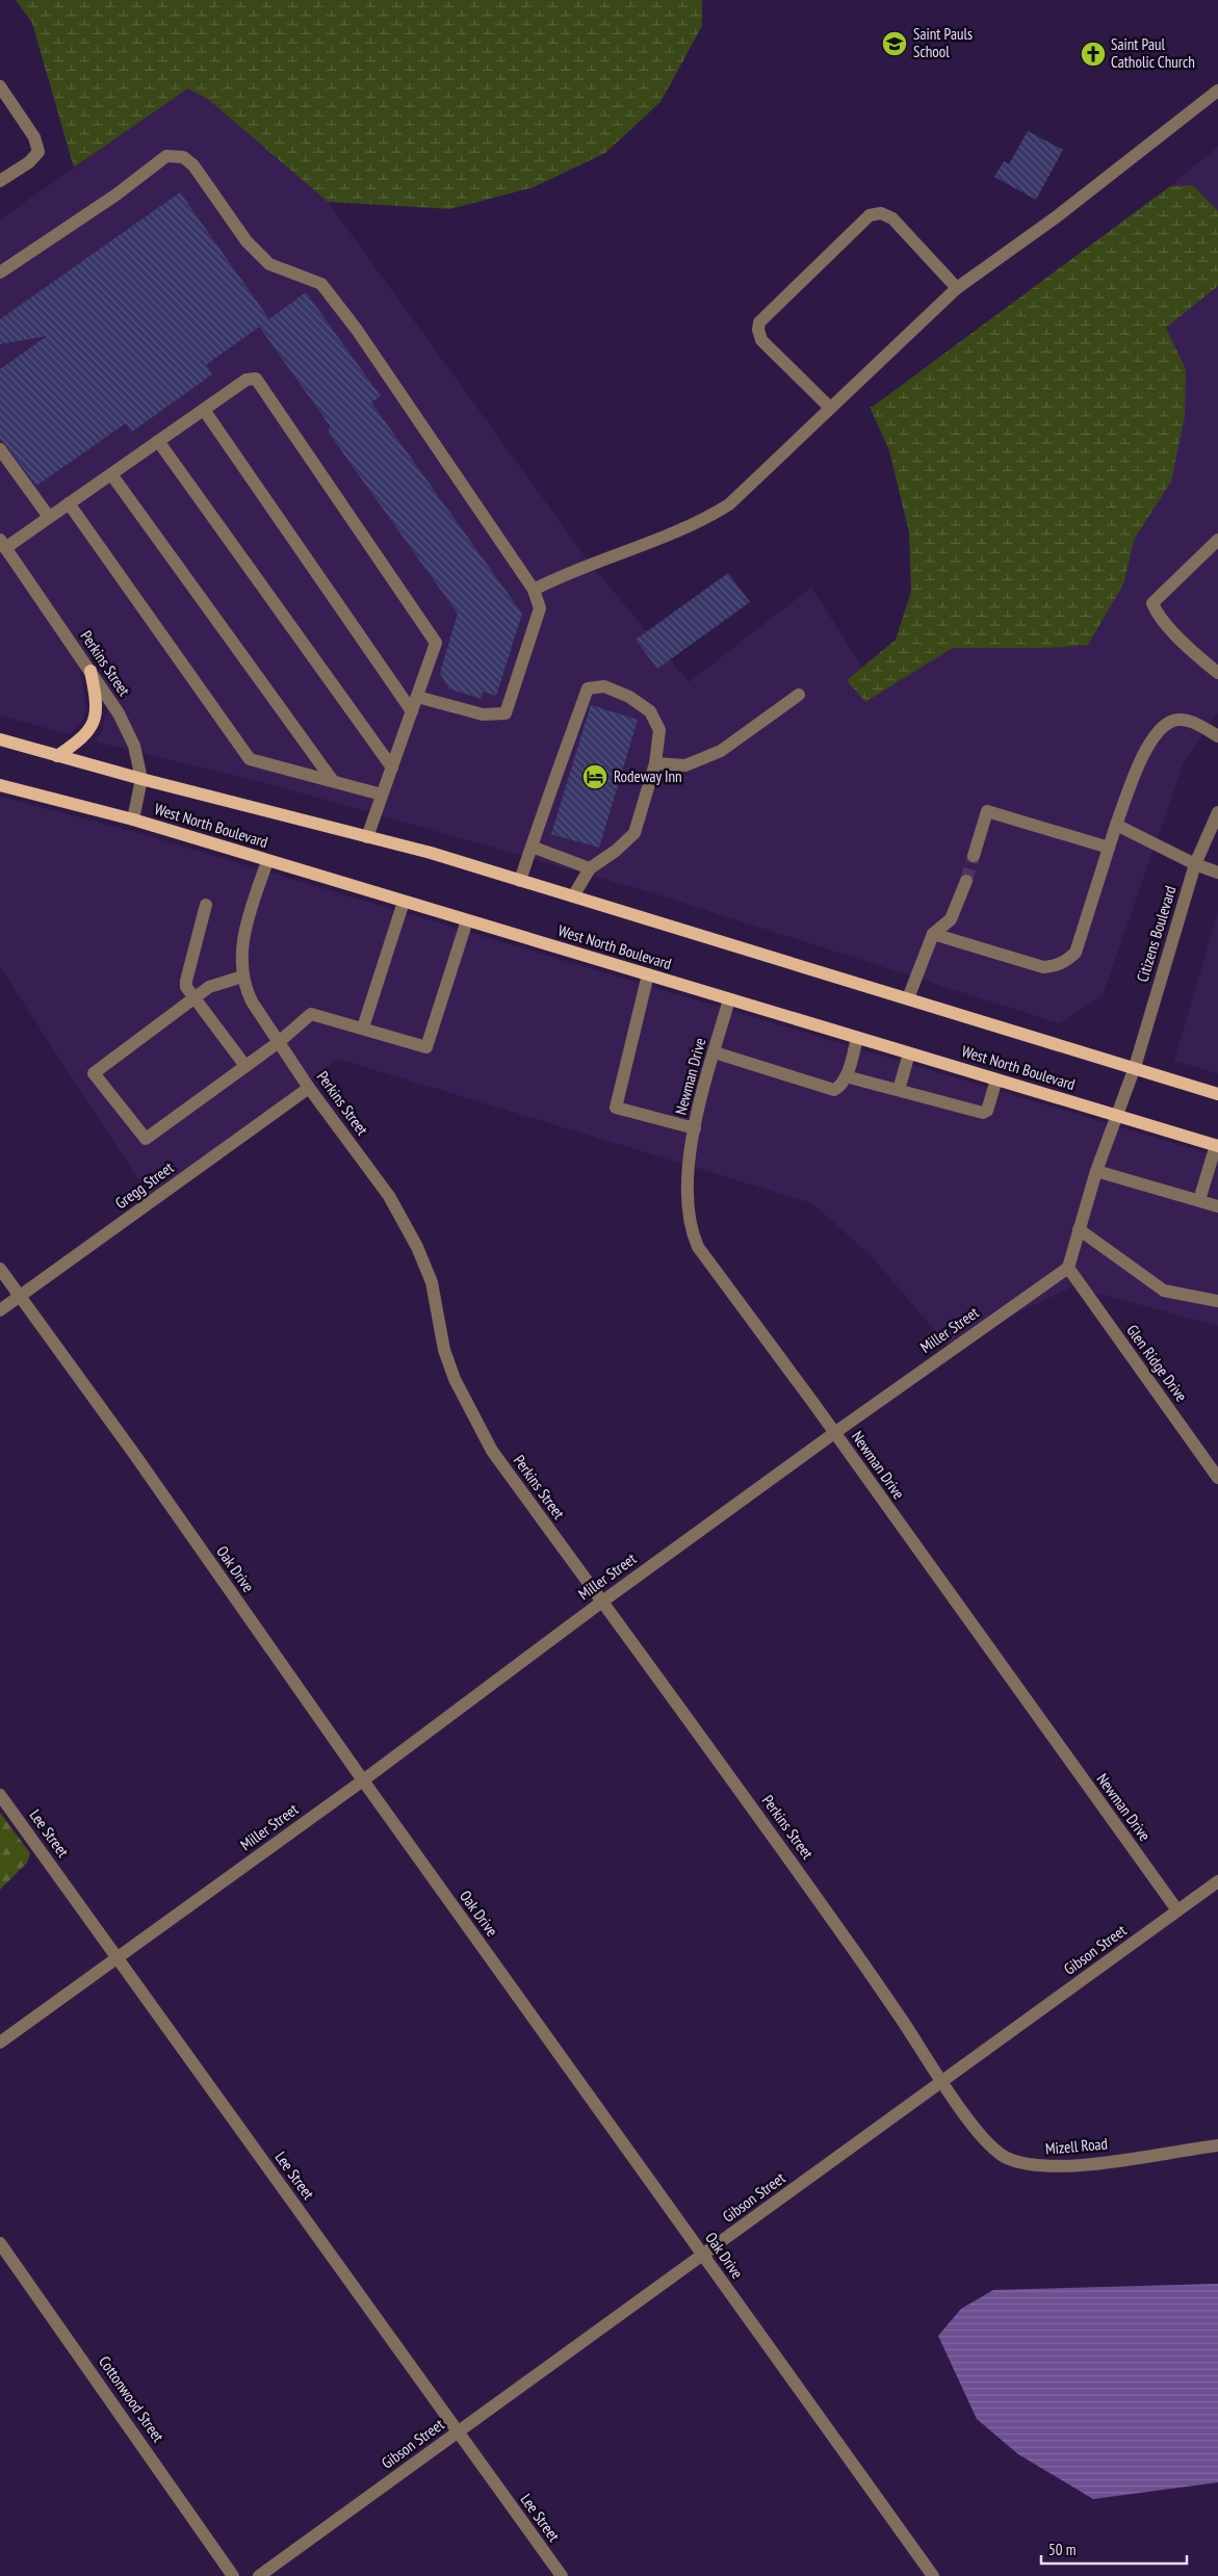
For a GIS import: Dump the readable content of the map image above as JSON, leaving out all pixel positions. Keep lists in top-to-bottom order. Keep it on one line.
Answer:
{"streets":{"main road":["West North Boulevard"],"street":["Perkins Street","Citizens Boulevard","Newman Drive","Gregg Street","Miller Street","Glen Ridge Drive","Oak Drive","Lee Street","Gibson Street","Mizell Road","Cottonwood Street"]},"crossings":[["Perkins Street","West North Boulevard"],["Perkins Street","Gregg Street"],["Perkins Street","Miller Street"],["Perkins Street","Gibson Street"],["Perkins Street","Mizell Road"],["West North Boulevard","Citizens Boulevard"],["West North Boulevard","Newman Drive"],["Newman Drive","Miller Street"],["Newman Drive","Gibson Street"],["Gregg Street","Oak Drive"],["Miller Street","Glen Ridge Drive"],["Miller Street","Oak Drive"],["Miller Street","Lee Street"],["Oak Drive","Gibson Street"],["Lee Street","Gibson Street"],["Gibson Street","Mizell Road"]],"places":{"school or university":["Saint Pauls School"],"church":["Saint Paul Catholic Church"],"hotel":["Rodeway Inn"]},"scale_bar":"50 m"}
